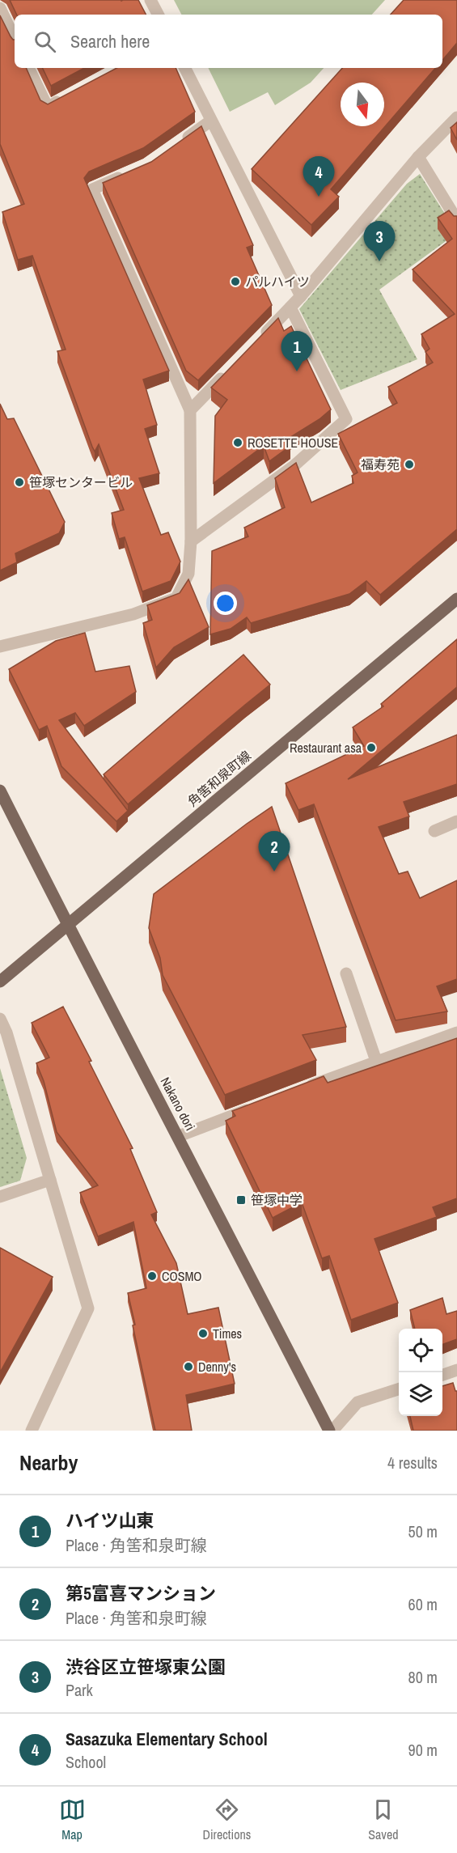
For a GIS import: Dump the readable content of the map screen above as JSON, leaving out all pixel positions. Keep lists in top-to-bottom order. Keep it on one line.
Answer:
{"streets":{"main road":["角筈和泉町線","Nakano dori"]},"crossings":[["角筈和泉町線","Nakano dori"]],"places":{"other":["パルハイツ","ROSETTE HOUSE","福寿苑","笹塚センタービル","Restaurant asa","COSMO","Times","Denny's"],"transit":["笹塚中学"]},"north":"bottom","page":{"search":"Search here","pins":["4","3","1","2"],"heading":["Nearby","4 results"],"list":[{"mark":"1","name":"ハイツ山東","note":"Place · 角筈和泉町線","value":"50 m"},{"mark":"2","name":"第5富喜マンション","note":"Place · 角筈和泉町線","value":"60 m"},{"mark":"3","name":"渋谷区立笹塚東公園","note":"Park","value":"80 m"},{"mark":"4","name":"Sasazuka Elementary School","note":"School","value":"90 m"}],"nav":["Map","Directions","Saved"]}}
